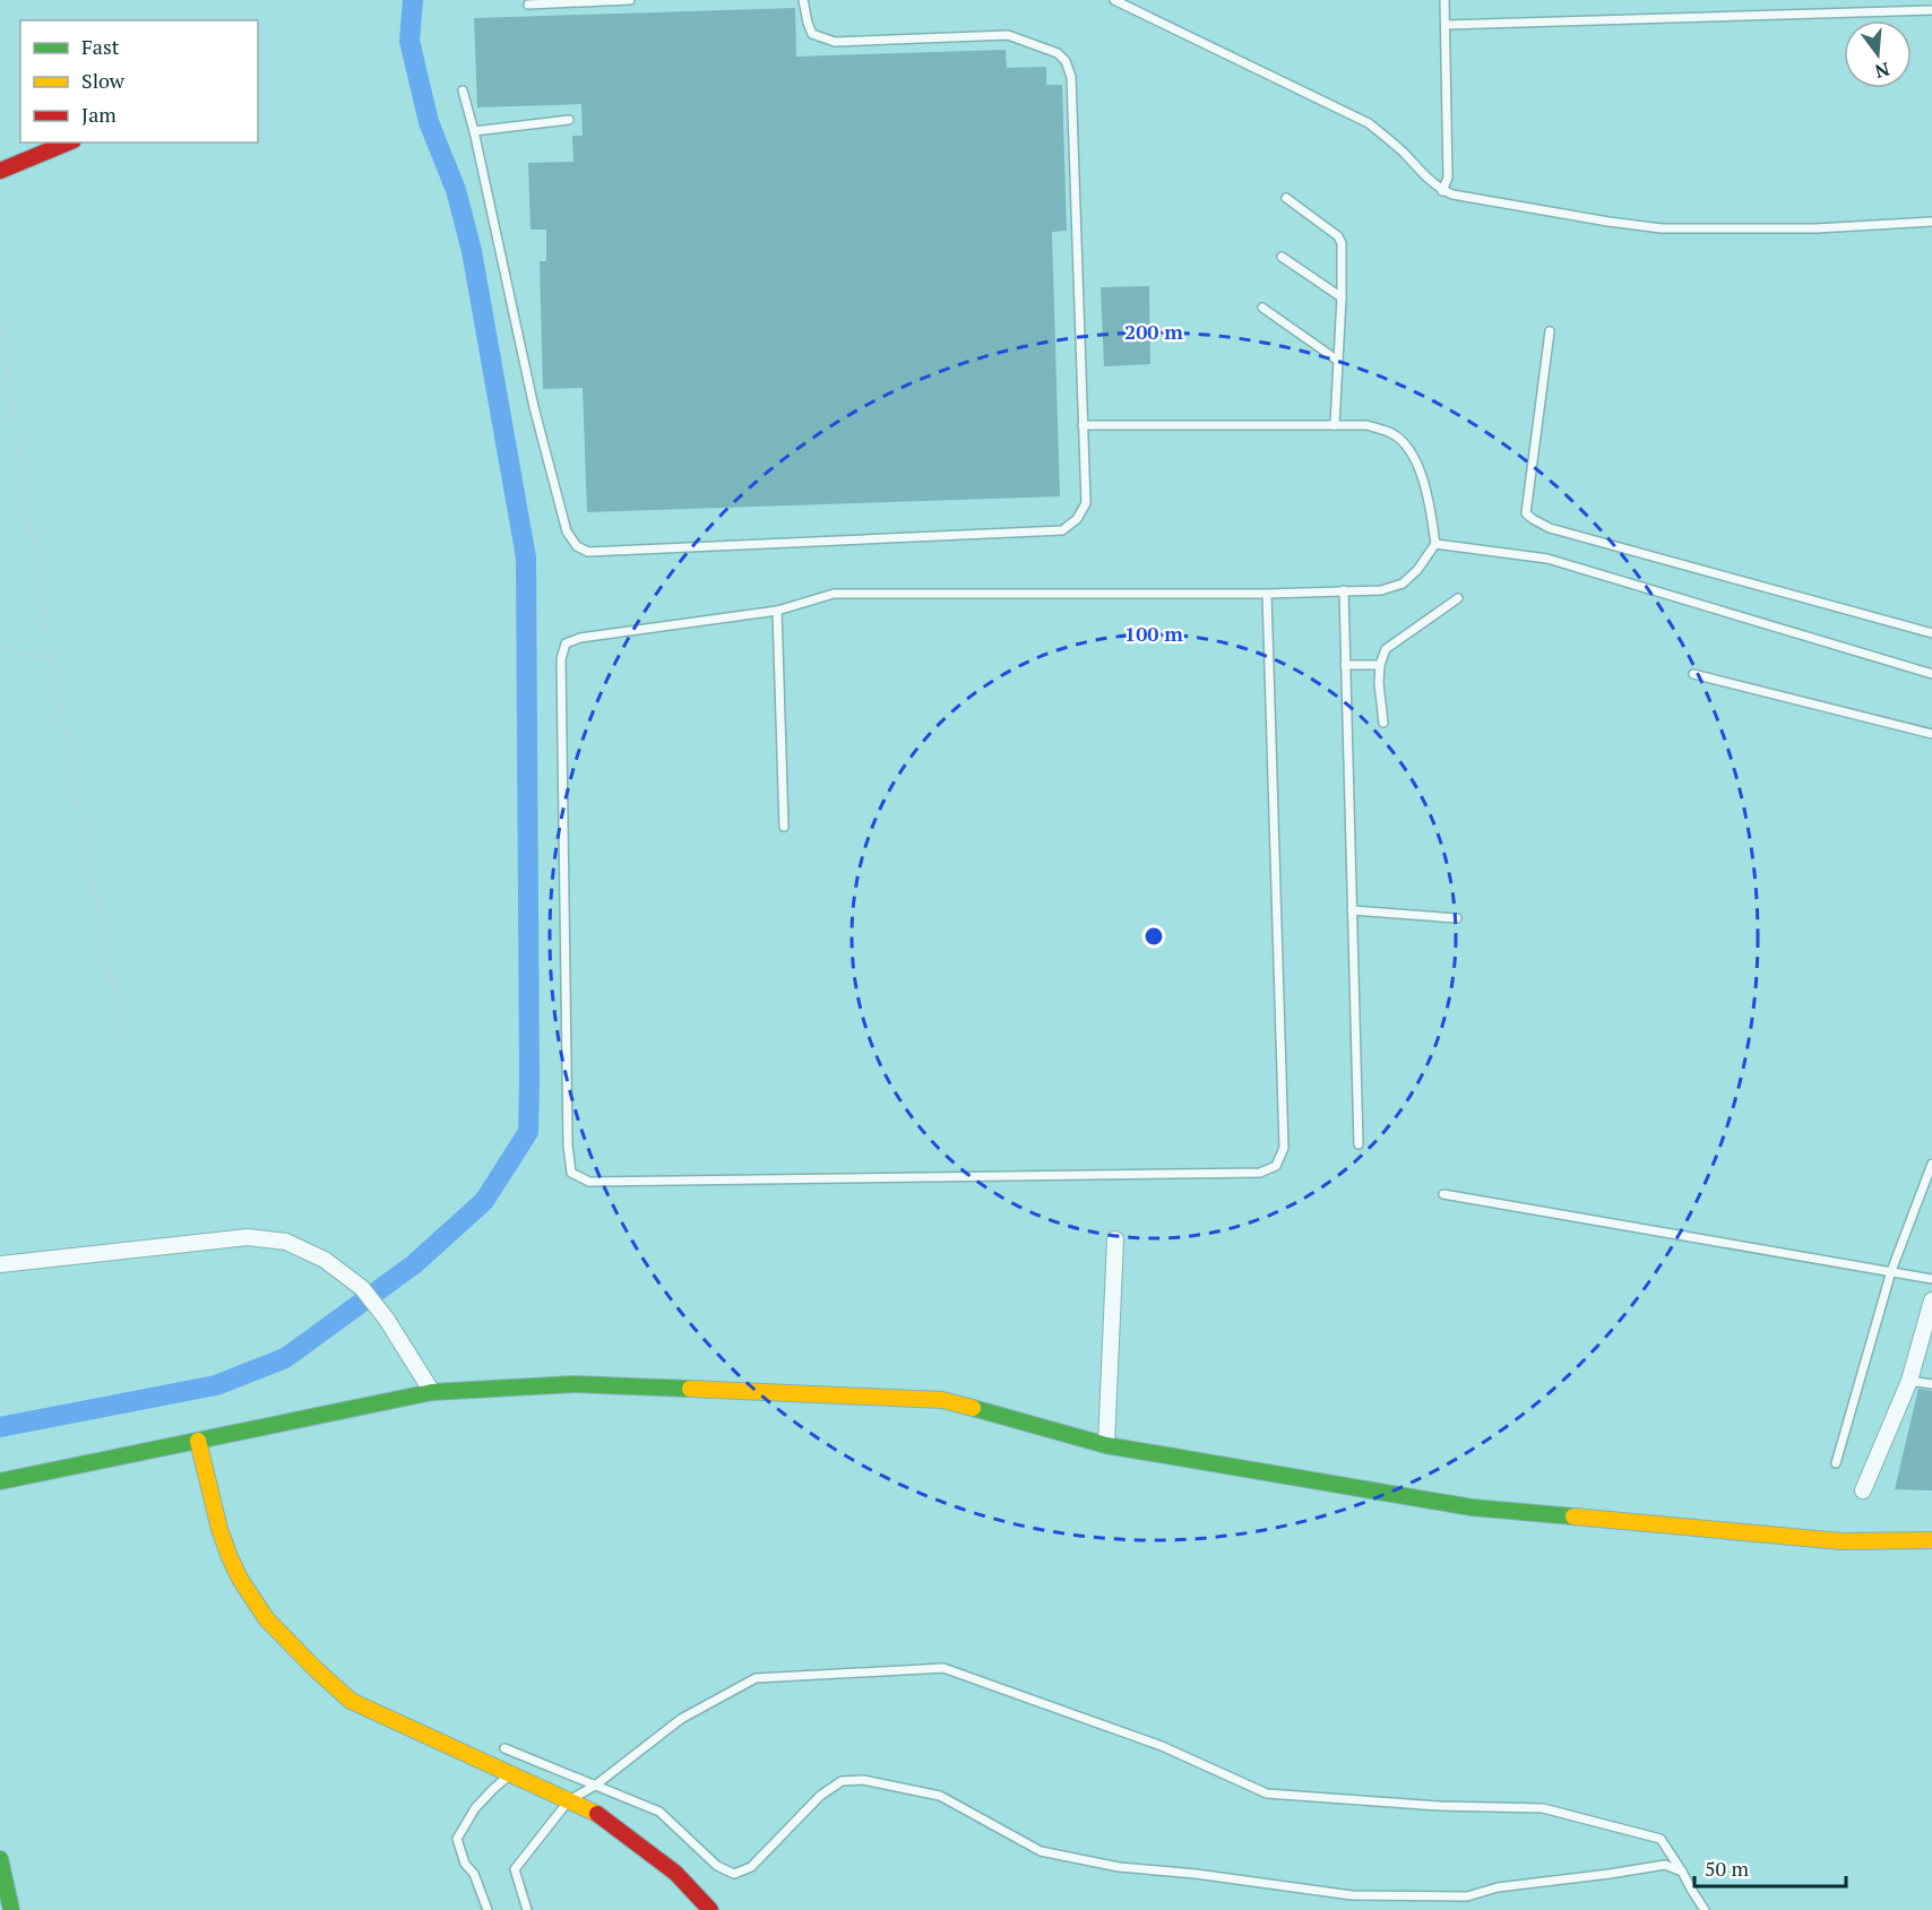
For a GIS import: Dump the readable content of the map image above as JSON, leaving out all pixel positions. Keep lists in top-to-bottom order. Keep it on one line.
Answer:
{"legend":["Fast","Slow","Jam"],"scale_bar":"50 m","north":"bottom","rings":["200 m","100 m"]}
